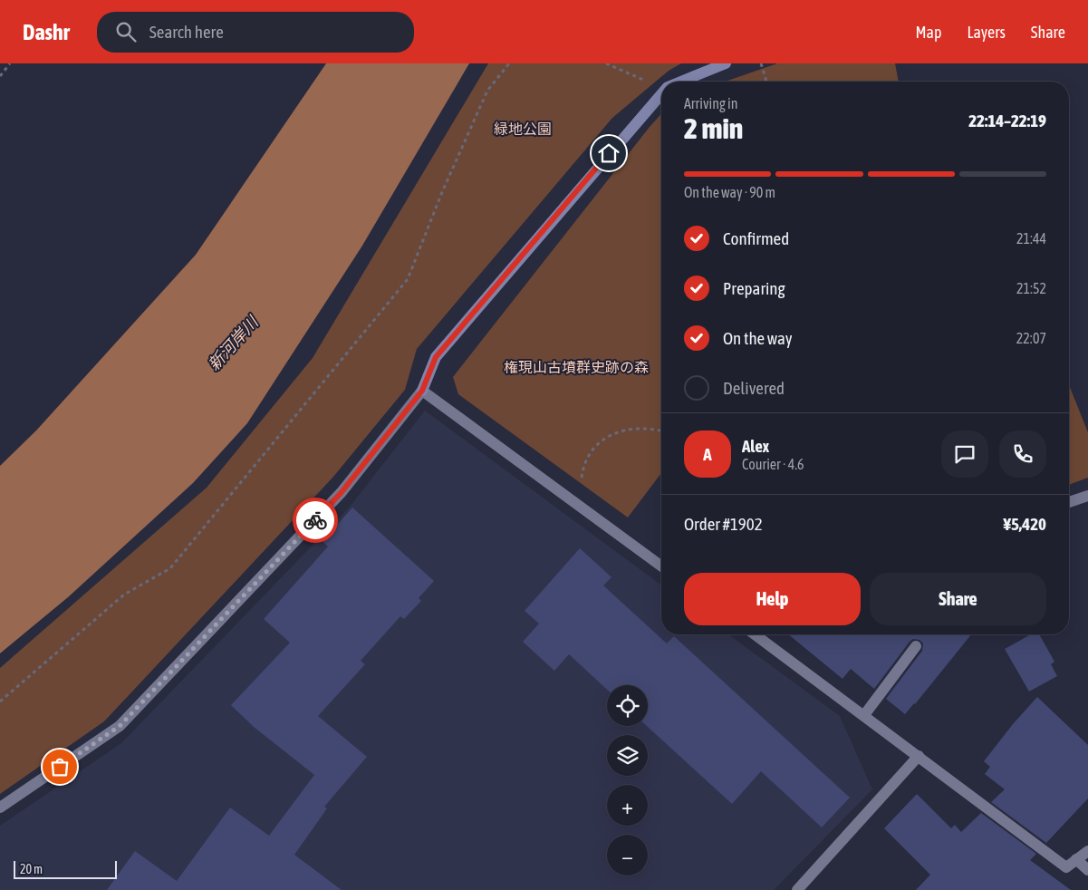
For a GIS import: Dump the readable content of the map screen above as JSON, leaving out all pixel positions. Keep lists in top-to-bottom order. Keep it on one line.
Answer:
{"water":["新河岸川"],"parks":["緑地公園","権現山古墳群史跡の森"],"scale_bar":"20 m","page":{"header":"Dashr","search":"Search here","nav":["Map","Layers","Share"],"heading":["2 min","Arriving in","22:14–22:19"],"panel":["Alex","Courier · 4.6","Order #1902","¥5,420"],"bar":"On the way · 90 m","list":[["Confirmed","21:44"],["Preparing","21:52"],["On the way","22:07"],"Delivered"],"round":"A","buttons":["Help","Share"],"map_buttons":["+","−"],"scale":"20 m"}}
